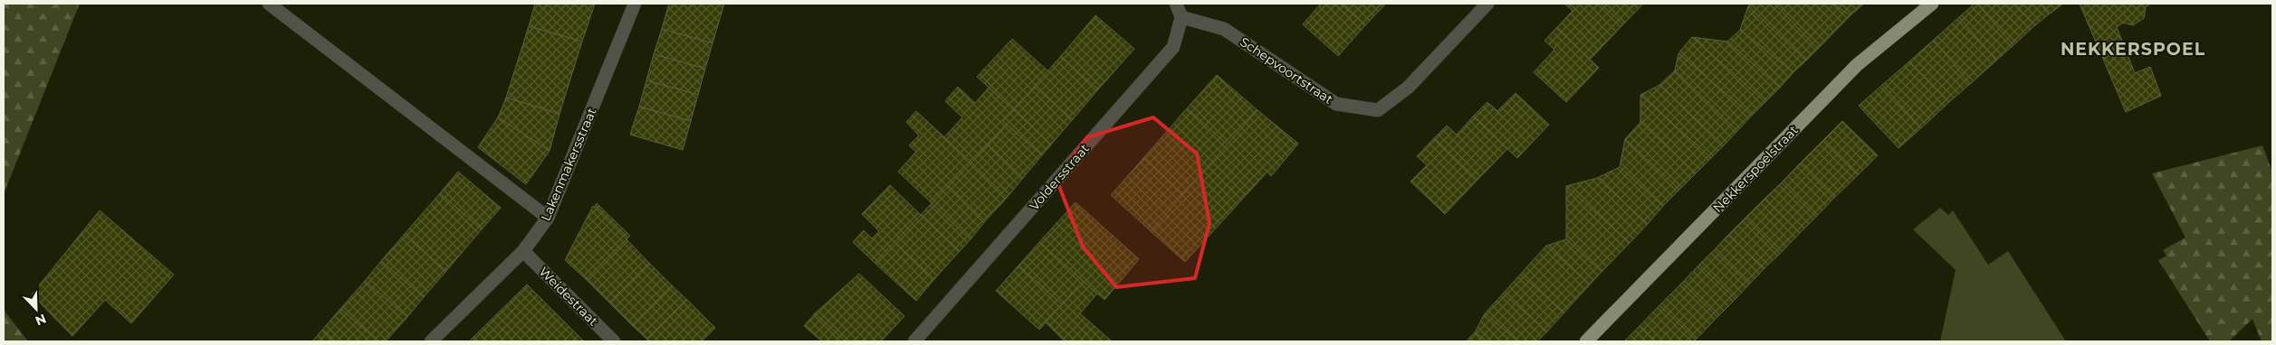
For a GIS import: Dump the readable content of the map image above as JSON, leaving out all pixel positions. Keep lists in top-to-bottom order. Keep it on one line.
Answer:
{"streets":{"main road":["Nekkerspoelstraat"],"street":["Schepvoortstraat","Lakenmakersstraat","Voldersstraat","Weidestraat"]},"crossings":[["Schepvoortstraat","Voldersstraat"],["Lakenmakersstraat","Weidestraat"]],"districts":["NEKKERSPOEL"],"north":"bottom right"}
